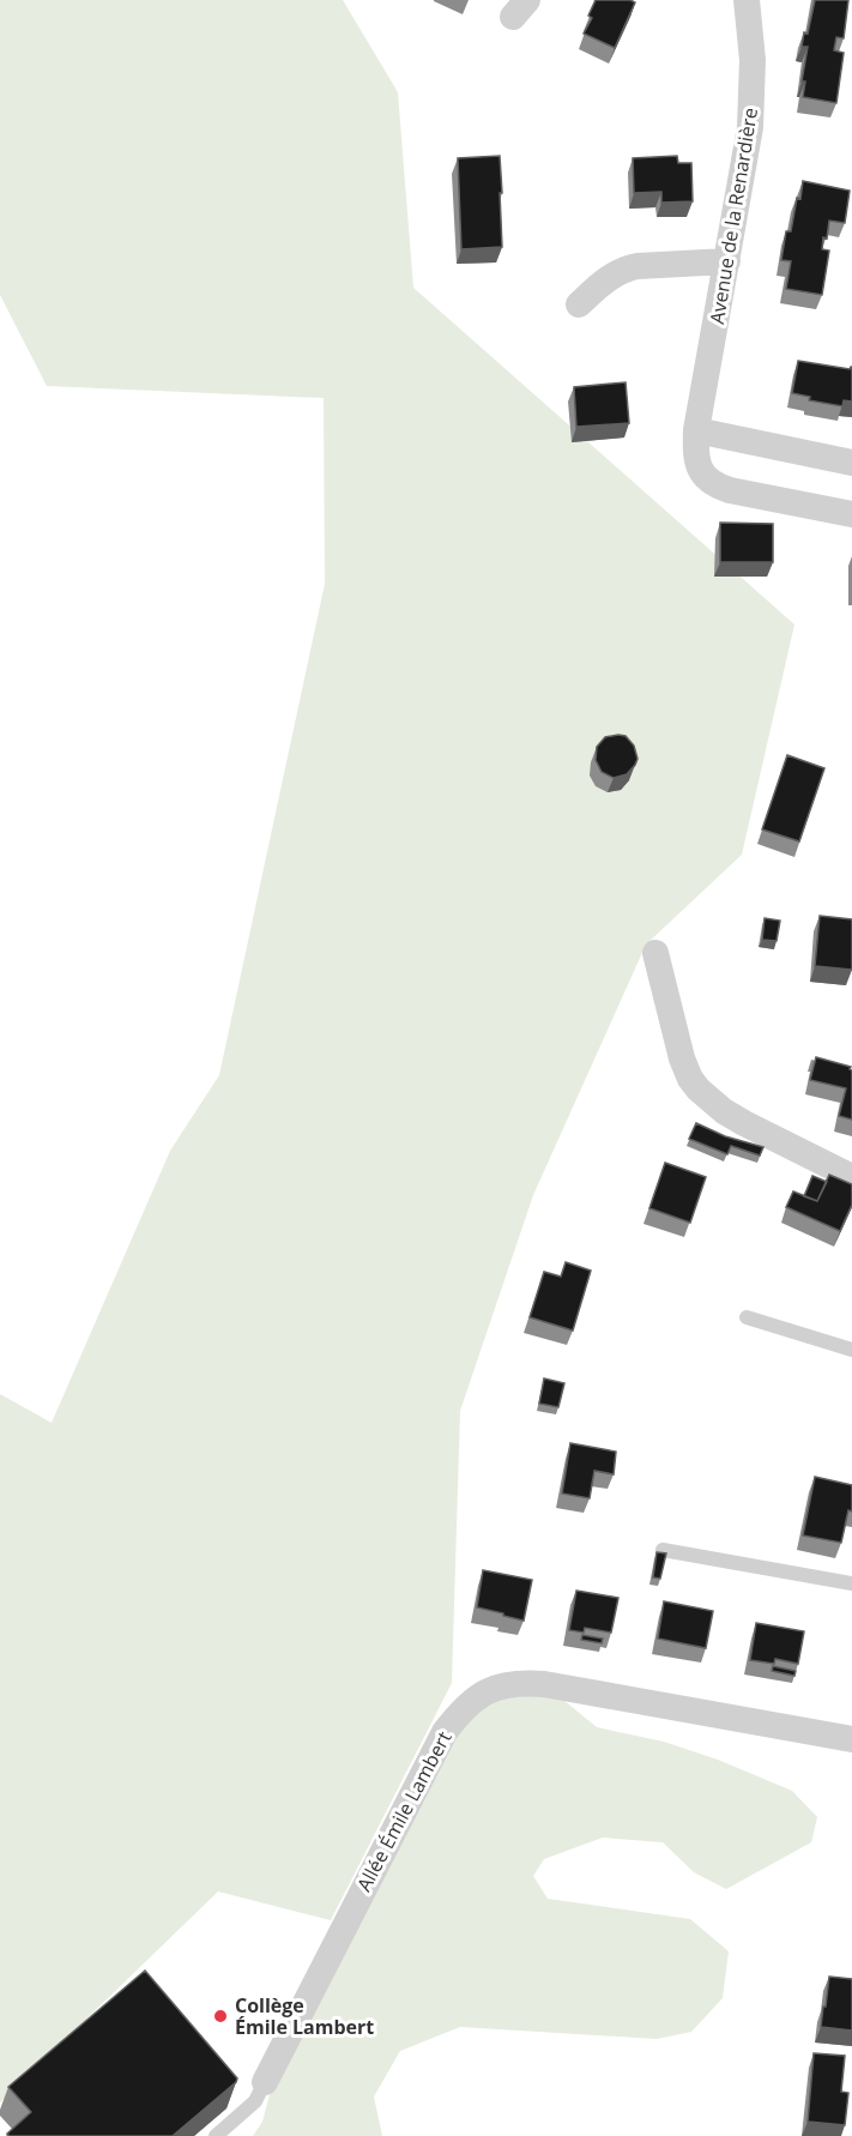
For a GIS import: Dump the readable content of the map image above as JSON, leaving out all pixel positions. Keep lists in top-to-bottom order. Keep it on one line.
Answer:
{"streets":{"street":["Avenue de la Renardière","Allée Émile Lambert"]},"places":["Collège Émile Lambert"]}
